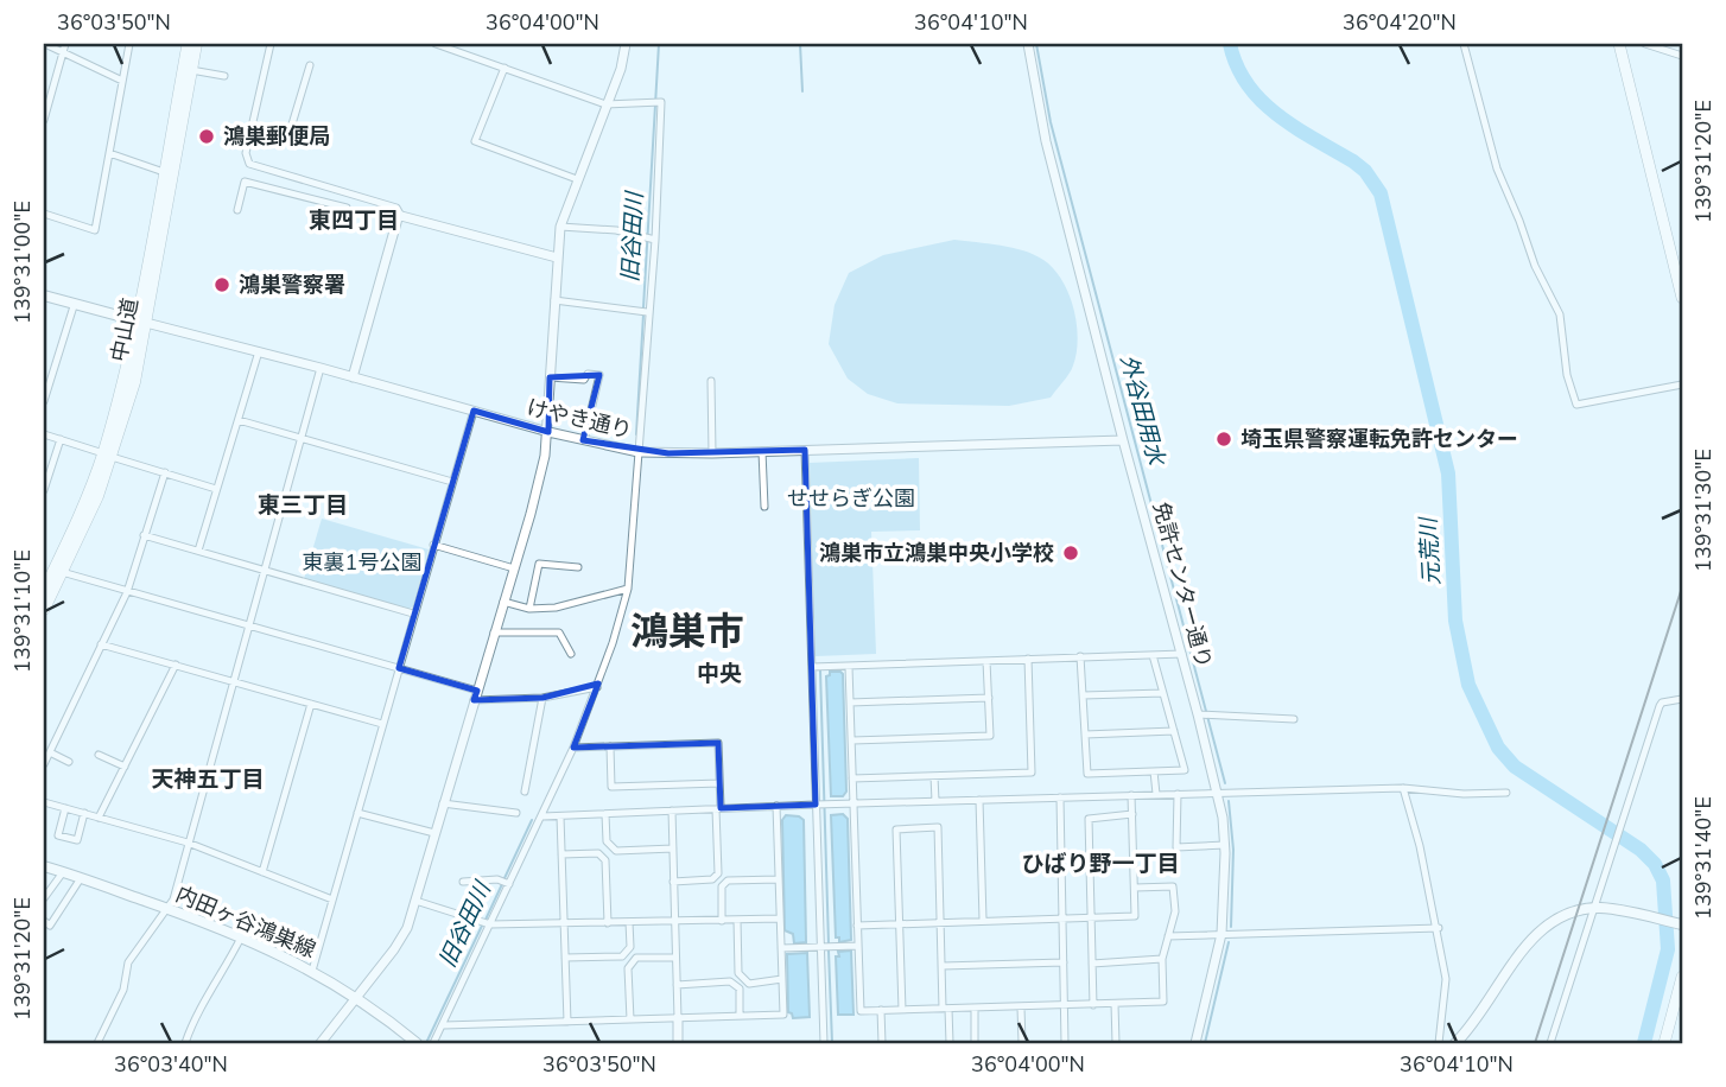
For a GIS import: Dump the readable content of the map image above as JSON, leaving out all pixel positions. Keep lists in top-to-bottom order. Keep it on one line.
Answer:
{"streets":{"highway":["中山道"],"main road":["けやき通り","内田ヶ谷鴻巣線"],"street":["免許センター通り"]},"crossings":[["中山道","けやき通り"],["けやき通り","免許センター通り"]],"districts":["東四丁目","東三丁目","鴻巣市","中央","天神五丁目","ひばり野一丁目"],"water":["旧谷田川","外谷田用水","元荒川"],"parks":["せせらぎ公園","東裏1号公園"],"places":["鴻巣郵便局","鴻巣警察署","埼玉県警察運転免許センター","鴻巣市立鴻巣中央小学校"],"coordinates":["36°03'50\"N","36°04'00\"N","36°04'10\"N","36°04'20\"N","139°31'20\"E","139°31'00\"E","139°31'30\"E","139°31'10\"E","139°31'40\"E","36°03'40\"N"]}
